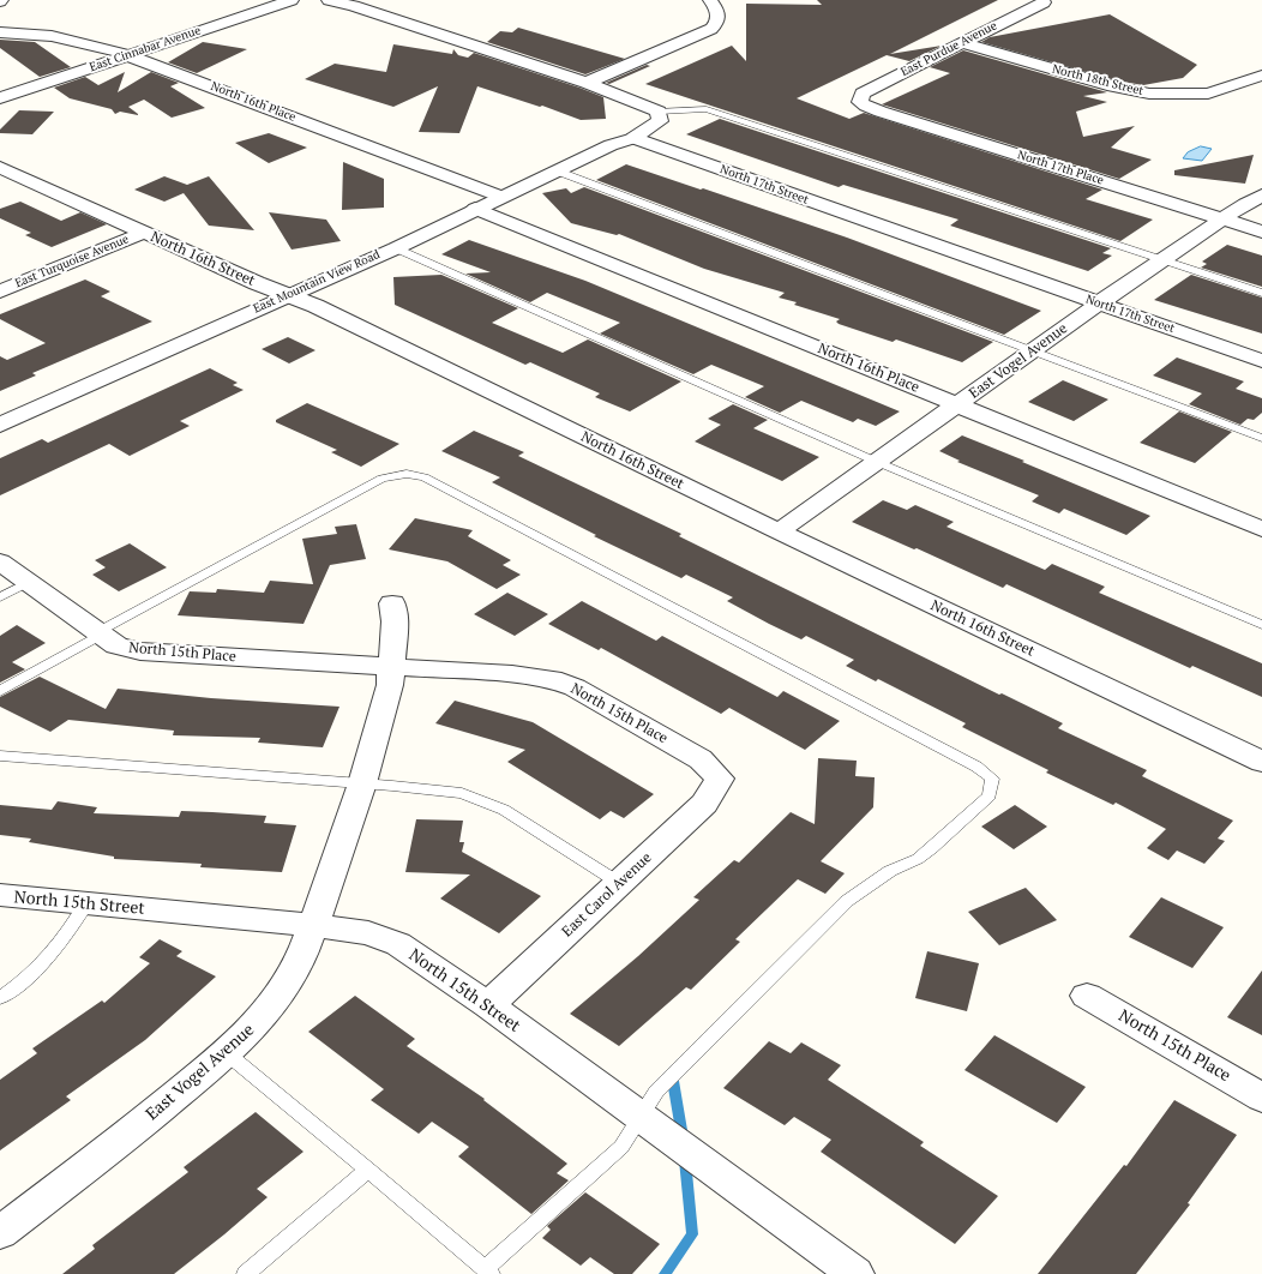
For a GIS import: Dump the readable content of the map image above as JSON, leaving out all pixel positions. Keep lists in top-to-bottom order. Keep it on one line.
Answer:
{"streets":{"street":["East Cinnabar Avenue","East Purdue Avenue","North 18th Street","North 16th Place","North 17th Place","North 17th Street","North 16th Street","East Turquoise Avenue","East Mountain View Road","East Vogel Avenue","North 15th Place","East Carol Avenue","North 15th Street"]},"crossings":[["East Cinnabar Avenue","North 16th Place"],["East Purdue Avenue","North 18th Street"],["East Purdue Avenue","North 17th Place"],["North 16th Place","East Mountain View Road"],["North 16th Place","East Vogel Avenue"],["North 17th Place","East Vogel Avenue"],["North 17th Street","East Mountain View Road"],["North 17th Street","East Vogel Avenue"],["North 16th Street","East Turquoise Avenue"],["North 16th Street","East Mountain View Road"],["North 16th Street","East Vogel Avenue"],["East Vogel Avenue","North 15th Place"],["East Vogel Avenue","North 15th Street"],["North 15th Place","East Carol Avenue"],["East Carol Avenue","North 15th Street"]]}
